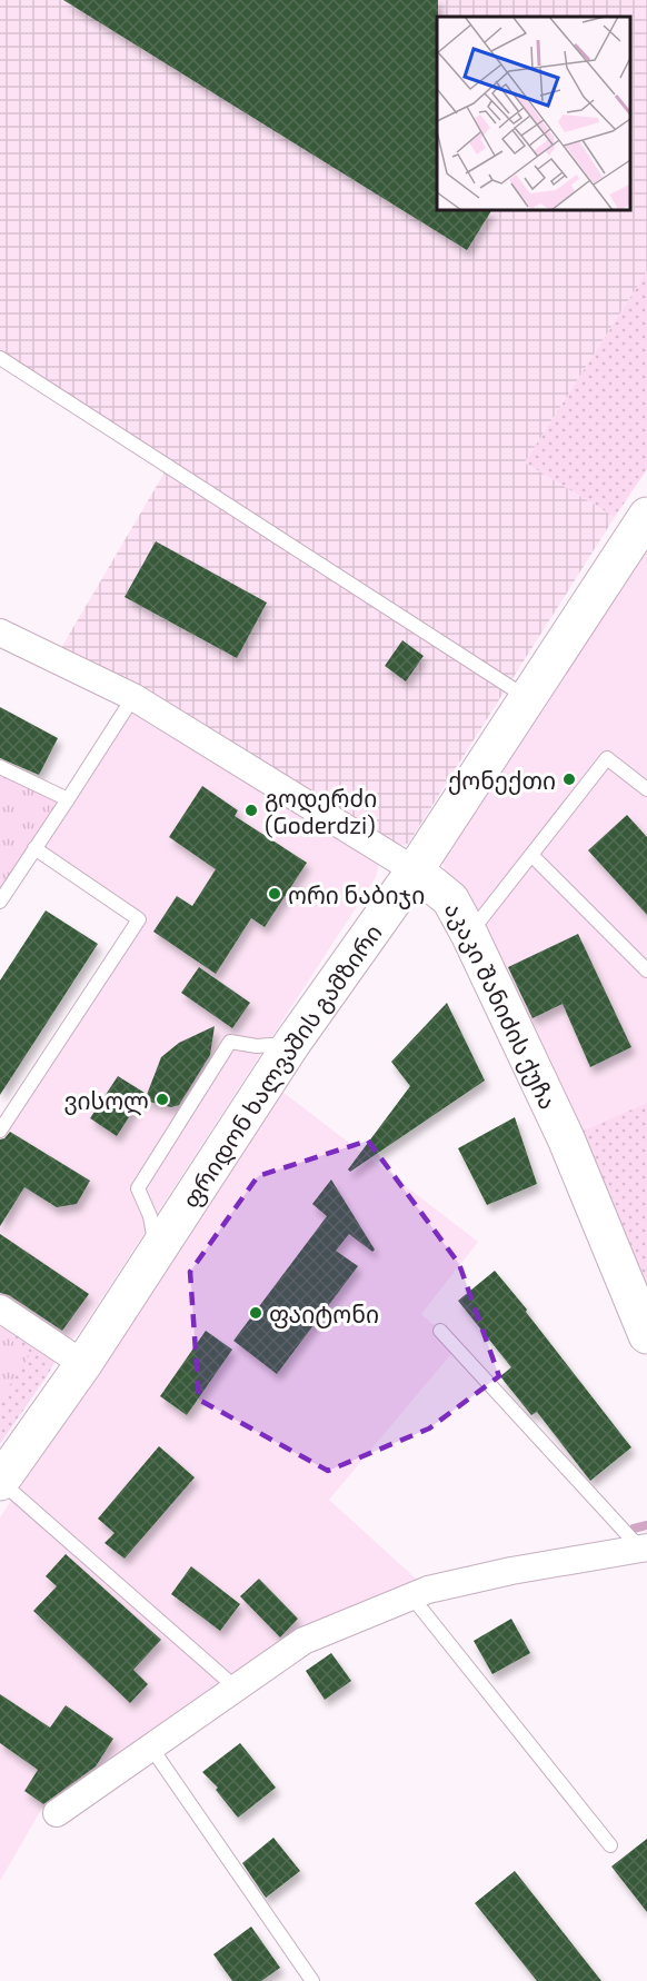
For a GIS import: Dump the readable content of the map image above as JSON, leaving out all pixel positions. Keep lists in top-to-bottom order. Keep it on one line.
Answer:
{"streets":{"main road":["აკაკი შანიძის ქუჩა","ფრიდონ ხალვაშის გამზირი"]},"crossings":[["აკაკი შანიძის ქუჩა","ფრიდონ ხალვაშის გამზირი"]],"places":["ქონექთი","გოდერძი (Goderdzi)","ორი ნაბიჯი","ვისოლ","ფაიტონი"]}
